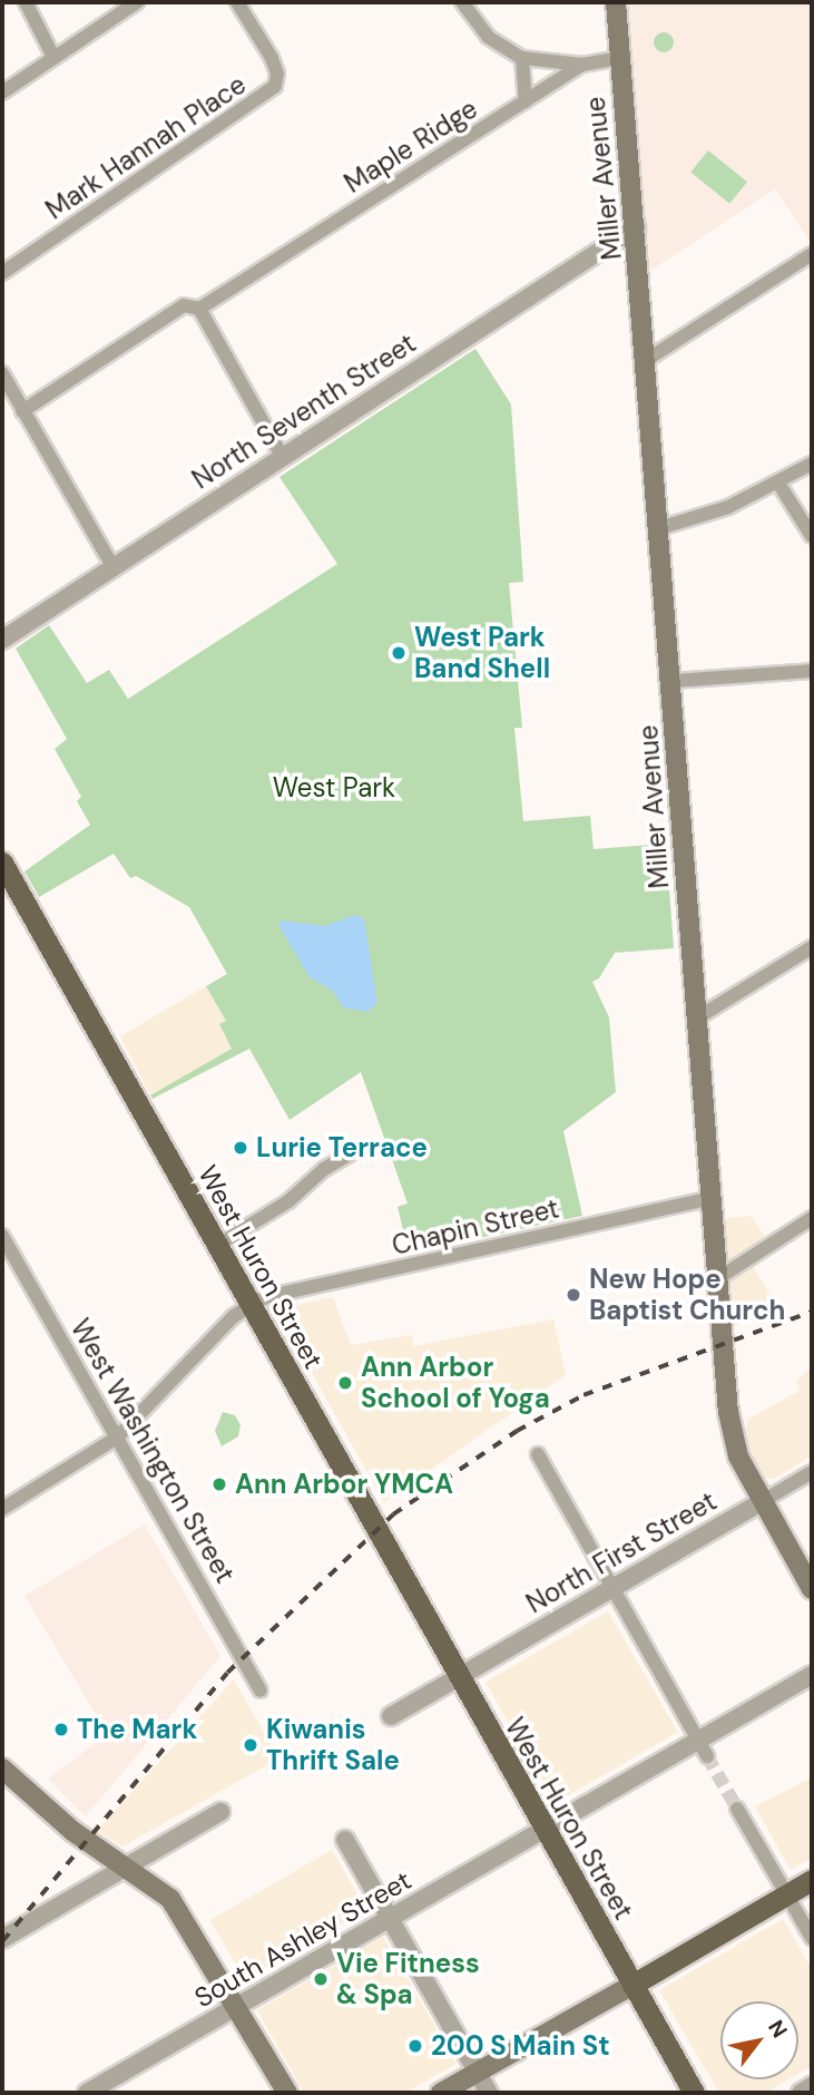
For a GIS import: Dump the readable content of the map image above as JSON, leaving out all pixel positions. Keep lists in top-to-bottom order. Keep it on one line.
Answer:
{"streets":{"main road":["Miller Avenue","West Huron Street"],"street":["Maple Ridge","Mark Hannah Place","North Seventh Street","Chapin Street","West Washington Street","North First Street","South Ashley Street"]},"crossings":[["Miller Avenue","North Seventh Street"],["Miller Avenue","Chapin Street"],["Miller Avenue","North First Street"],["Chapin Street","West Huron Street"],["Chapin Street","West Washington Street"],["West Huron Street","North First Street"],["West Huron Street","South Ashley Street"]],"parks":["West Park"],"places":["West Park Band Shell","Lurie Terrace","New Hope Baptist Church","Ann Arbor School of Yoga","Ann Arbor YMCA","The Mark","Kiwanis Thrift Sale","Vie Fitness & Spa","200 S Main St"],"north":"top right"}
